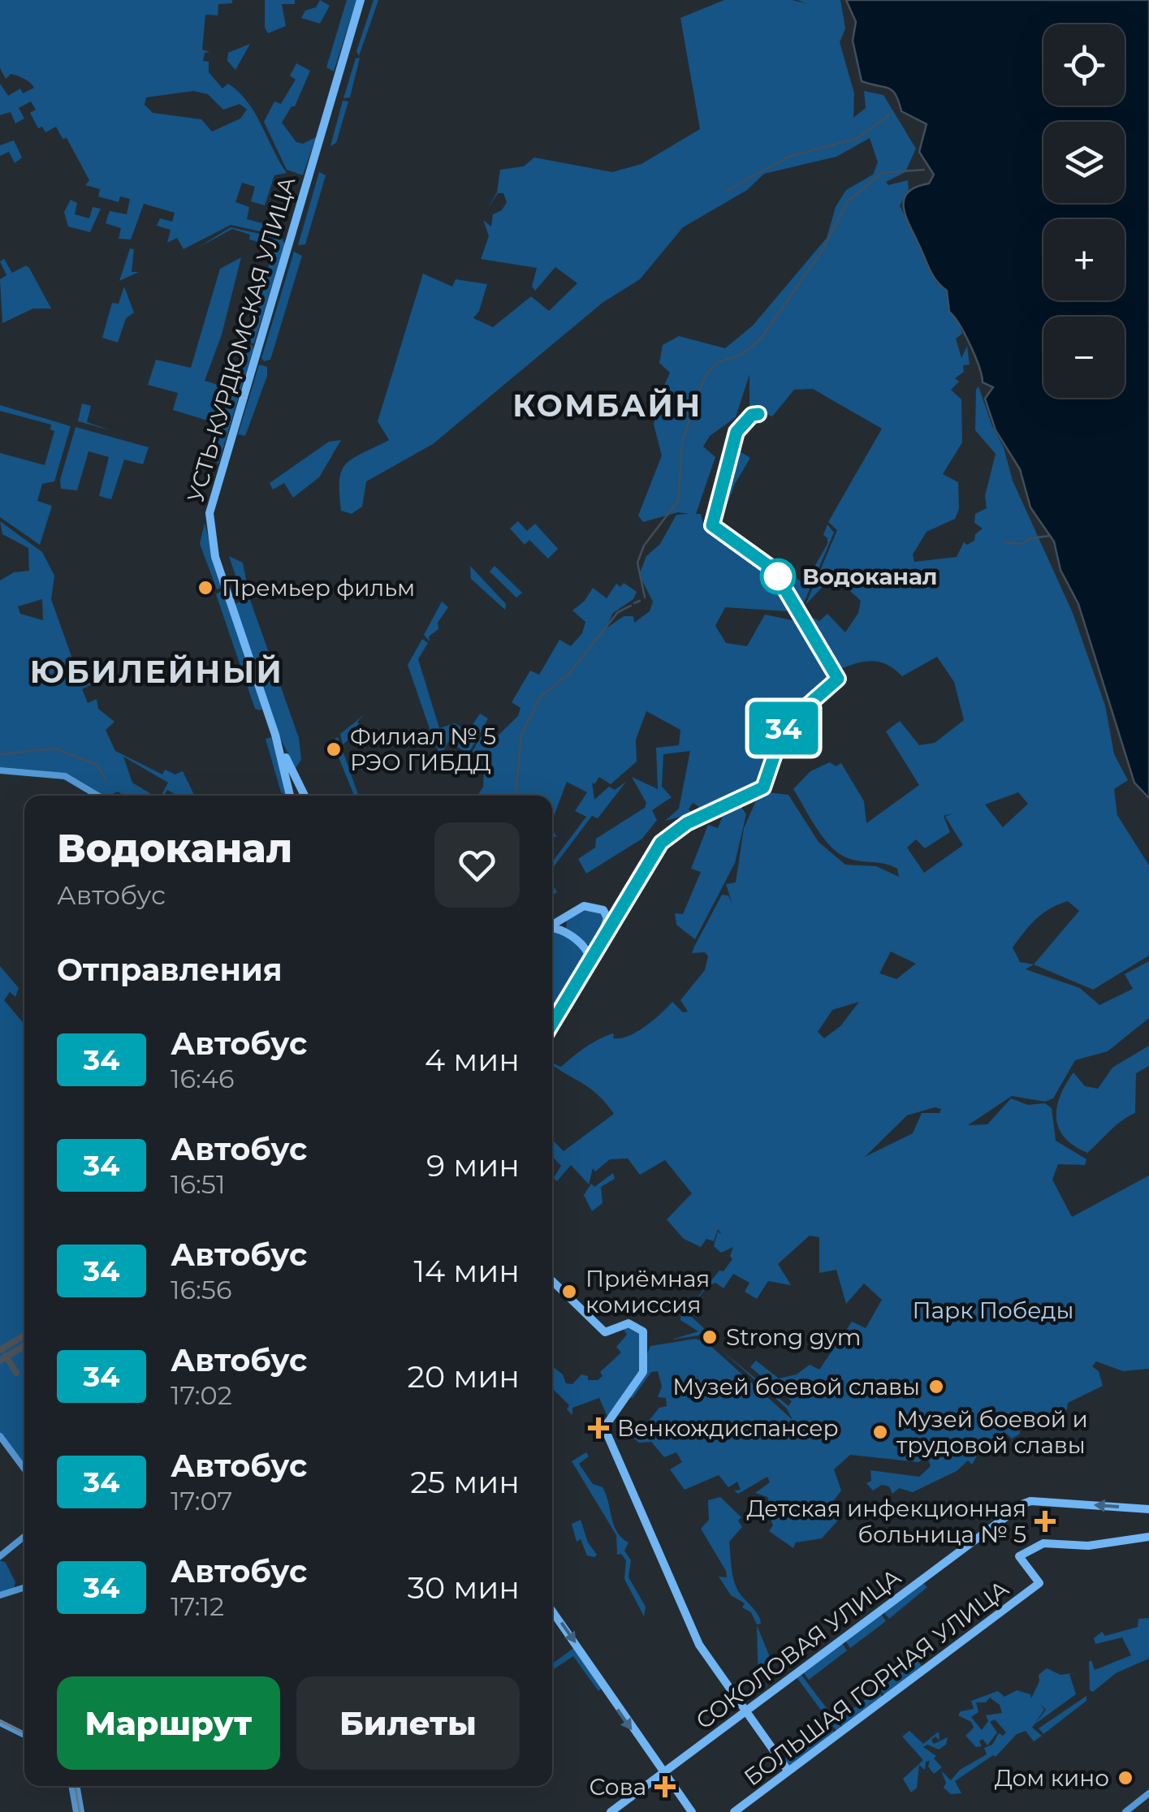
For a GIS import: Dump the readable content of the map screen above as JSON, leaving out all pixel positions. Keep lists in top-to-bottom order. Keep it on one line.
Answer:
{"streets":{"main road":["УСТЬ-КУРДЮМСКАЯ УЛИЦА","СОКОЛОВАЯ УЛИЦА","БОЛЬШАЯ ГОРНАЯ УЛИЦА"]},"one_way":["СОКОЛОВАЯ УЛИЦА"],"districts":["КОМБАЙН","ЮБИЛЕЙНЫЙ"],"parks":["Парк Победы"],"places":{"other":["Водоканал","Премьер фильм","Филиал № 5 РЭО ГИБДД","Приёмная комиссия","Strong gym","Музей боевой славы","Музей боевой и трудовой славы","Дом кино"],"health":["Венкождиспансер","Детская инфекционная больница № 5","Сова"]},"lines":["bus line 34"],"page":{"on_map":"34","map_buttons":["+","−"],"heading":[["Водоканал","Автобус"],"Отправления"],"list":[{"mark":"34","name":"Автобус","note":"16:46","value":"4 мин"},{"mark":"34","name":"Автобус","note":"16:51","value":"9 мин"},{"mark":"34","name":"Автобус","note":"16:56","value":"14 мин"},{"mark":"34","name":"Автобус","note":"17:02","value":"20 мин"},{"mark":"34","name":"Автобус","note":"17:07","value":"25 мин"},{"mark":"34","name":"Автобус","note":"17:12","value":"30 мин"}],"buttons":["Маршрут","Билеты"]}}
